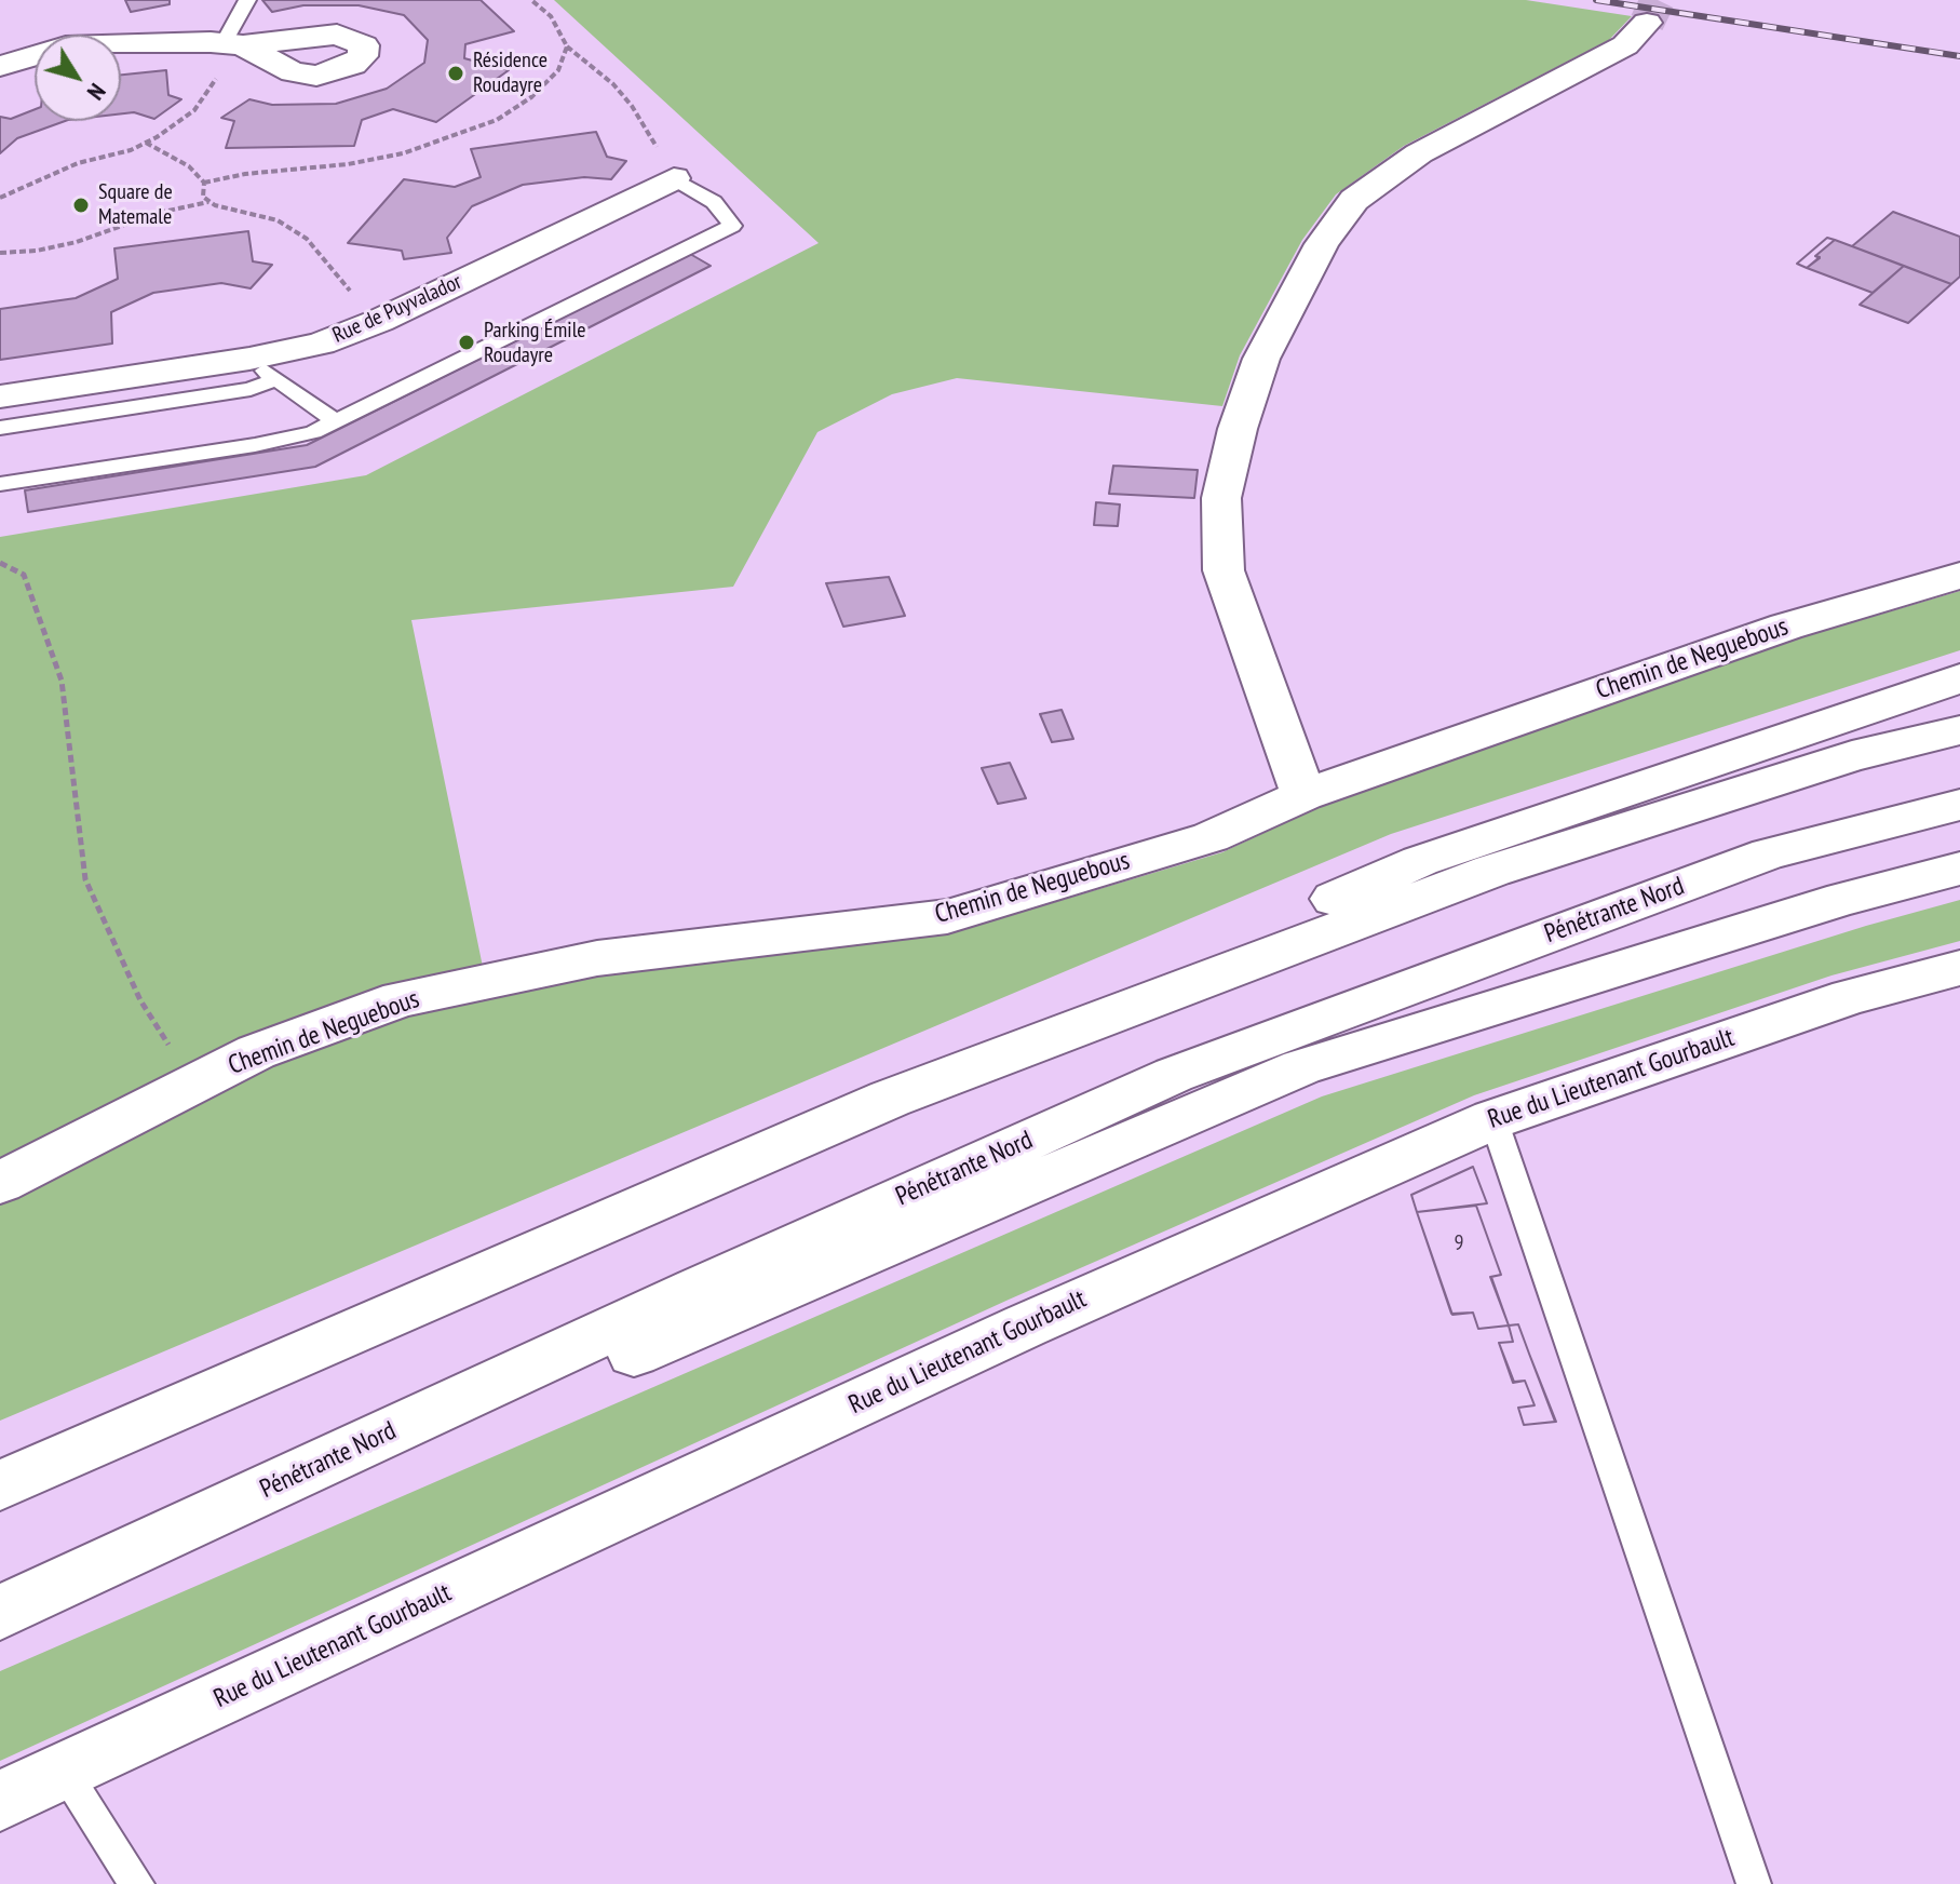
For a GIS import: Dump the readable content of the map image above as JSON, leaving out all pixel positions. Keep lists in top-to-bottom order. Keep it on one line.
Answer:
{"streets":{"main road":["Rue de Puyvalador","Chemin de Neguebous","Pénétrante Nord","Rue du Lieutenant Gourbault"]},"places":["Résidence Roudayre","Square de Matemale","Parking Émile Roudayre"],"house_numbers":["9"],"north":"bottom right"}
